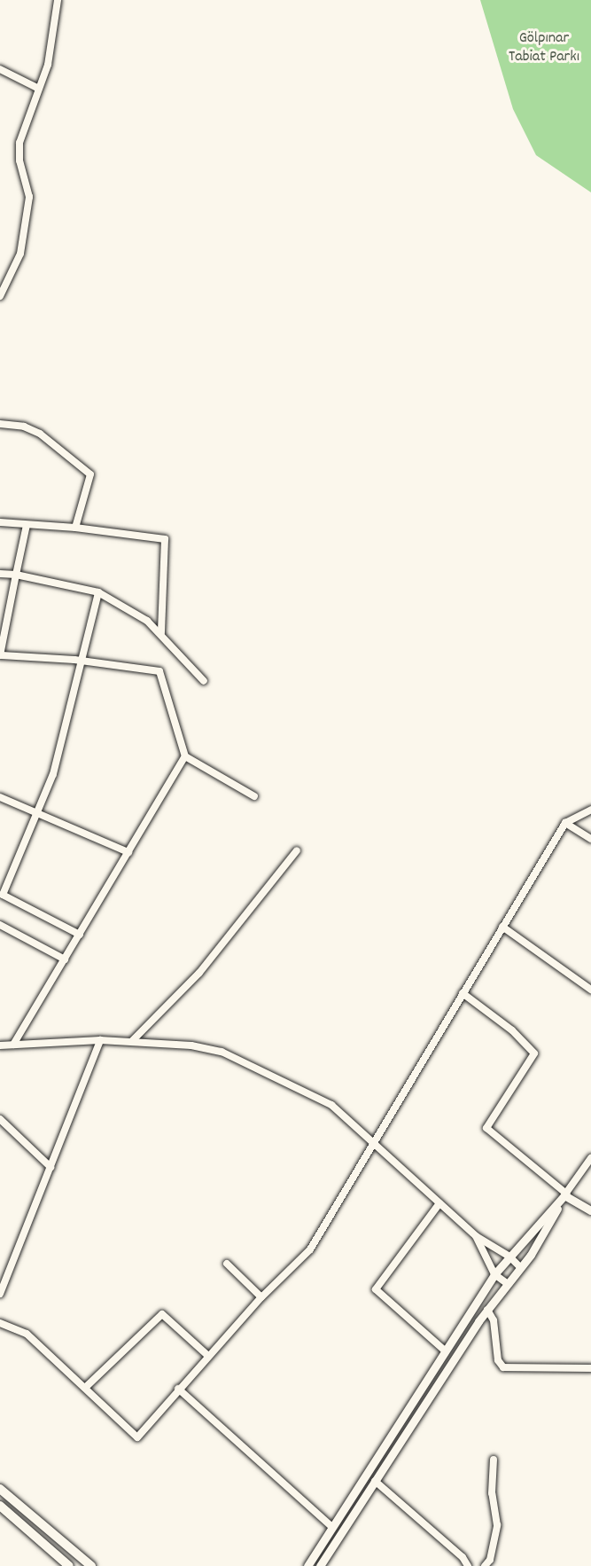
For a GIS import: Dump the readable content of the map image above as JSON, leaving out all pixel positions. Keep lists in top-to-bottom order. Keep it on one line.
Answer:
{"parks":["Gölpınar Tabiat Parkı"]}
